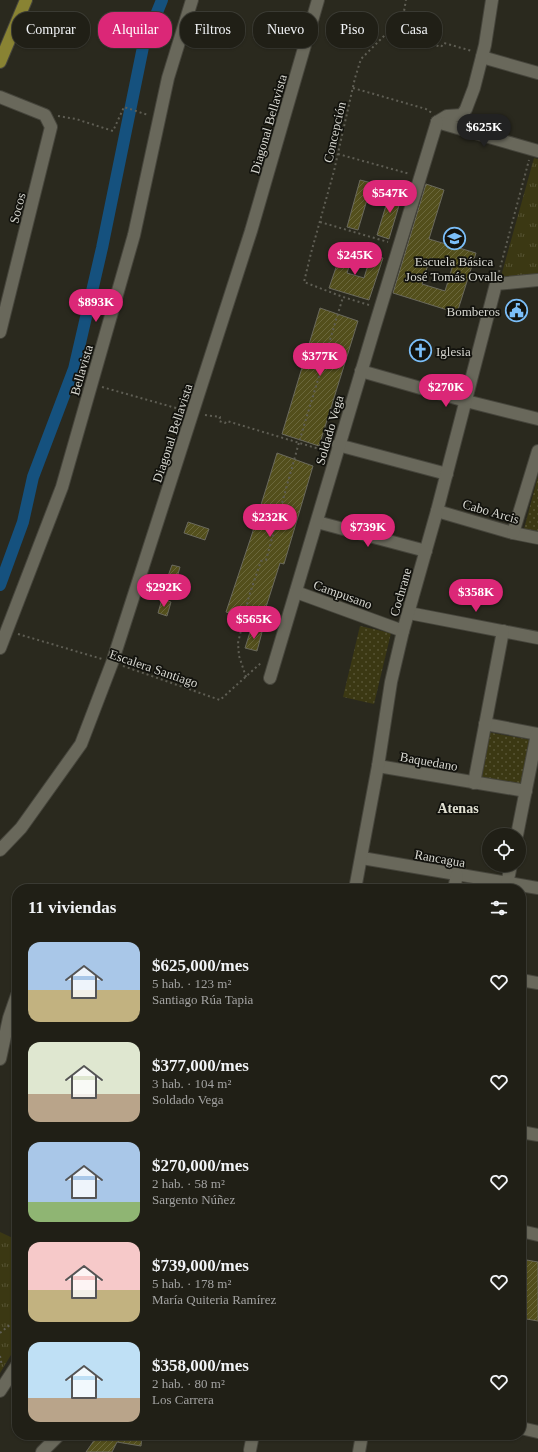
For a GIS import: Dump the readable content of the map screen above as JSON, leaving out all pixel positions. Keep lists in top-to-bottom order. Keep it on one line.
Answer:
{"streets":{"street":["Diagonal Bellavista","Socos","Bellavista","Soldado Vega","Cabo Arcis","Cochrane","Campusano","Baquedano","Rancagua"],"path":["Concepción","Escalera Santiago"]},"crossings":[["Diagonal Bellavista","Escalera Santiago"],["Bellavista","Escalera Santiago"],["Soldado Vega","Campusano"],["Cabo Arcis","Cochrane"],["Cochrane","Campusano"],["Cochrane","Baquedano"],["Cochrane","Rancagua"]],"districts":["Atenas"],"places":{"school or university":["Escuela Básica José Tomás Ovalle"],"public building":["Bomberos"],"church":["Iglesia"]},"page":{"chip":["Comprar","Alquilar","Filtros","Nuevo","Piso","Casa"],"price":["$625K","$547K","$245K","$893K","$377K","$270K","$232K","$739K","$292K","$358K","$565K"],"heading":"11 viviendas","list":[{"name":"$625,000/mes","note":"5 hab. · 123 m² · Santiago Rúa Tapia"},{"name":"$377,000/mes","note":"3 hab. · 104 m² · Soldado Vega"},{"name":"$270,000/mes","note":"2 hab. · 58 m² · Sargento Núñez"},{"name":"$739,000/mes","note":"5 hab. · 178 m² · María Quiteria Ramírez"},{"name":"$358,000/mes","note":"2 hab. · 80 m² · Los Carrera"}]}}
